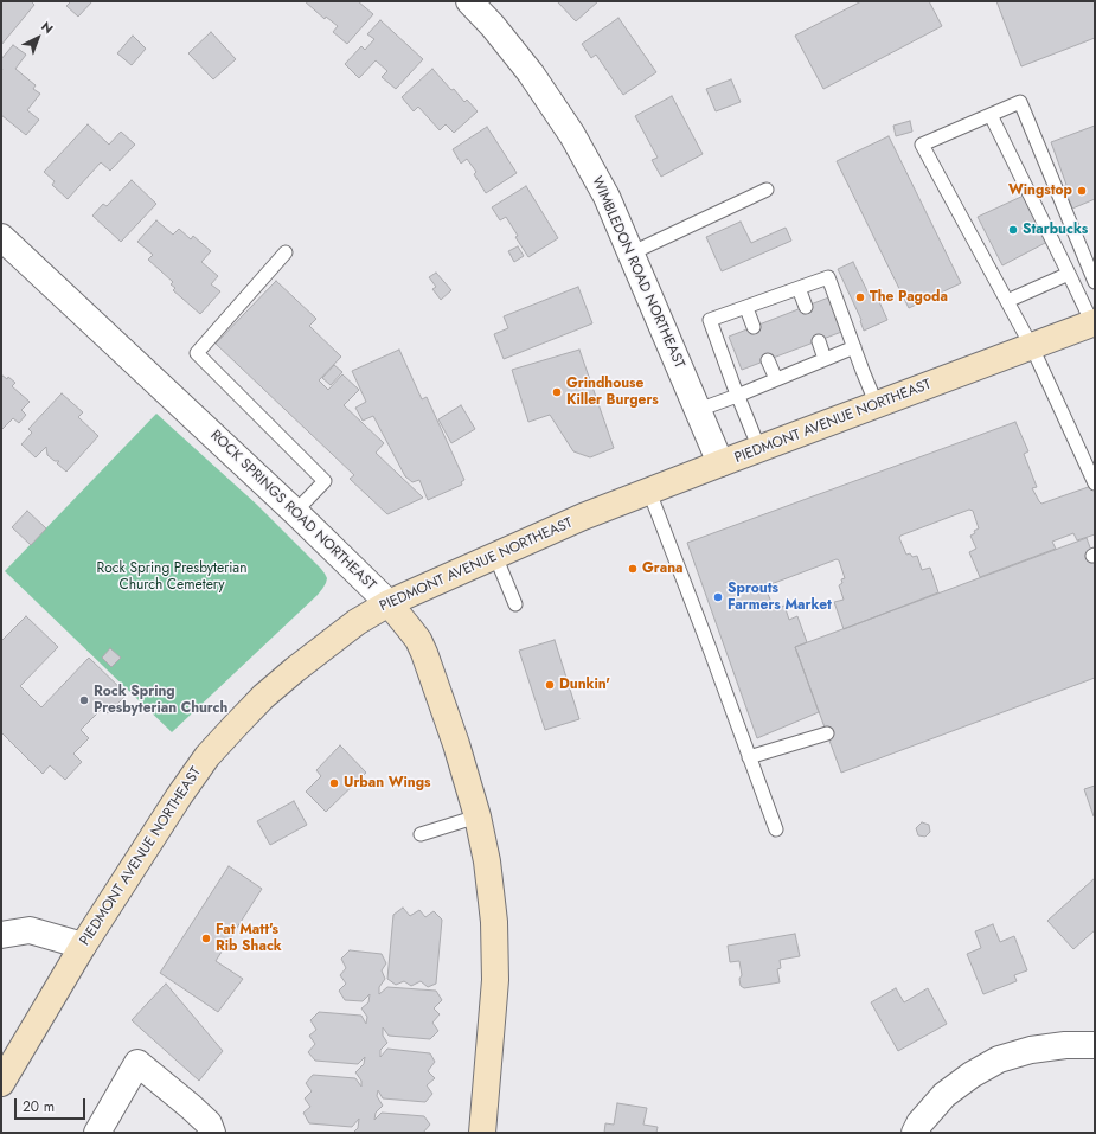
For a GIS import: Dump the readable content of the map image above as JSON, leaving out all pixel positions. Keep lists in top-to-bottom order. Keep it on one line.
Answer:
{"streets":{"main road":["PIEDMONT AVENUE NORTHEAST","ROCK SPRINGS ROAD NORTHEAST"],"street":["WIMBLEDON ROAD NORTHEAST"]},"crossings":[["WIMBLEDON ROAD NORTHEAST","PIEDMONT AVENUE NORTHEAST"],["PIEDMONT AVENUE NORTHEAST","ROCK SPRINGS ROAD NORTHEAST"]],"parks":["Rock Spring Presbyterian Church Cemetery"],"places":["Wingstop","Starbucks","The Pagoda","Grindhouse Killer Burgers","Grana","Sprouts Farmers Market","Dunkin'","Rock Spring Presbyterian Church","Urban Wings","Fat Matt's Rib Shack"],"scale_bar":"20 m","north":"top right"}
